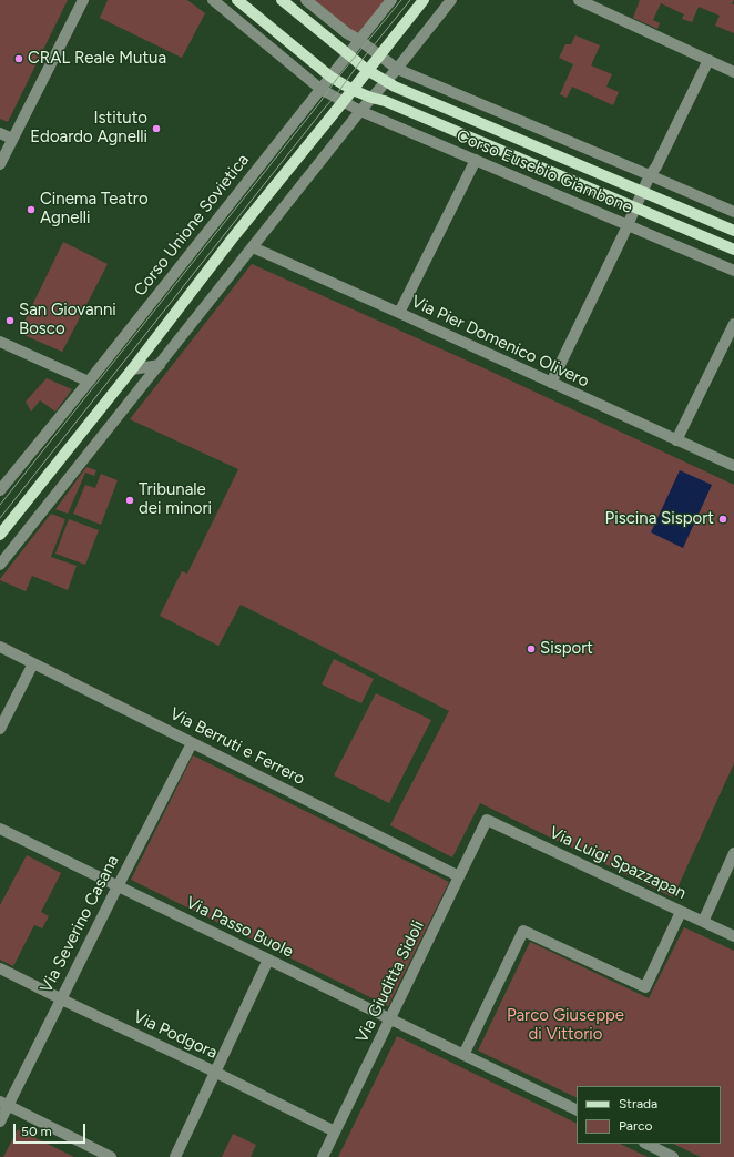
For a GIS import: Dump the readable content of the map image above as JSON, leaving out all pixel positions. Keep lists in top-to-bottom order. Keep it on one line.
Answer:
{"streets":{"main road":["Corso Eusebio Giambone"],"street":["Corso Unione Sovietica","Via Pier Domenico Olivero","Via Berruti e Ferrero","Via Luigi Spazzapan","Via Severino Casana","Via Passo Buole","Via Giuditta Sidoli","Via Podgora"]},"crossings":[["Corso Eusebio Giambone","Corso Unione Sovietica"],["Via Berruti e Ferrero","Via Severino Casana"],["Via Berruti e Ferrero","Via Giuditta Sidoli"],["Via Luigi Spazzapan","Via Giuditta Sidoli"],["Via Severino Casana","Via Passo Buole"],["Via Severino Casana","Via Podgora"],["Via Passo Buole","Via Giuditta Sidoli"],["Via Giuditta Sidoli","Via Podgora"]],"parks":["Parco Giuseppe di Vittorio"],"places":["CRAL Reale Mutua","Istituto Edoardo Agnelli","Cinema Teatro Agnelli","San Giovanni Bosco","Tribunale dei minori","Piscina Sisport","Sisport"],"legend":["Strada","Parco"],"scale_bar":"50 m"}
